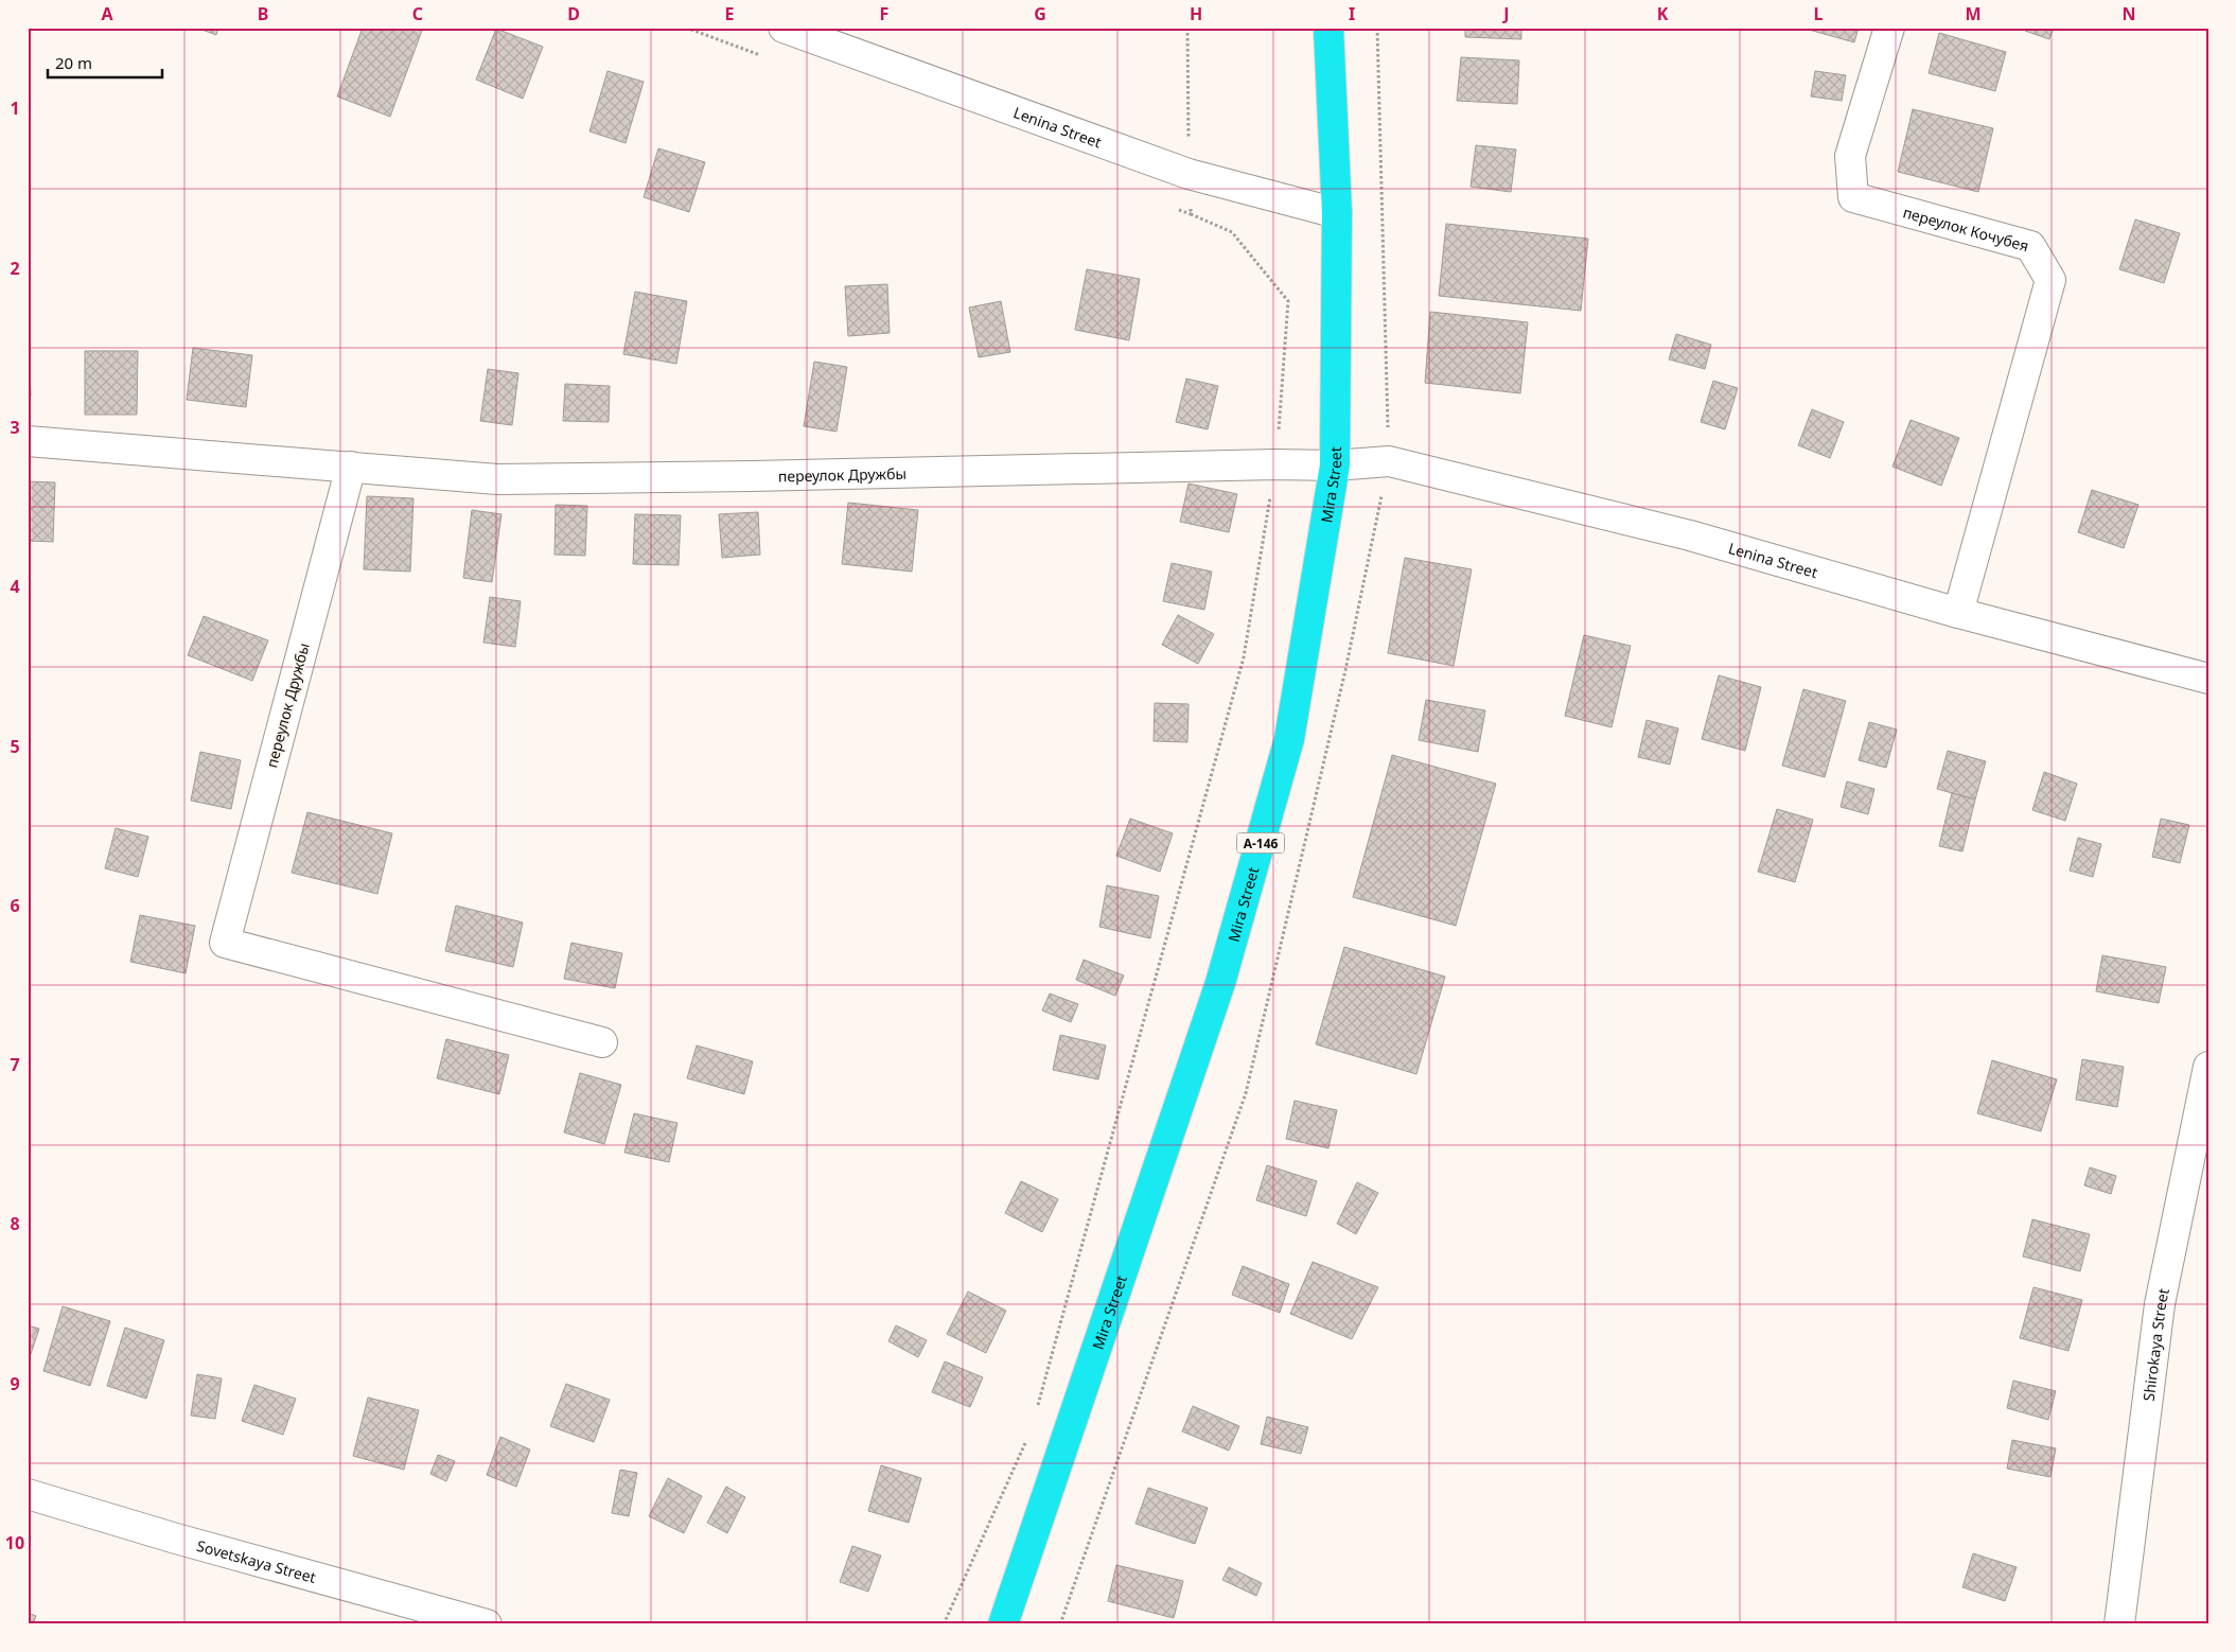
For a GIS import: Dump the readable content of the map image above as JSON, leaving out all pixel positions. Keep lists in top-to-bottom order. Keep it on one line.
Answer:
{"streets":{"highway":["Mira Street","А-146"],"street":["Lenina Street","переулок Кочубея","переулок Дружбы","Shirokaya Street","Sovetskaya Street"]},"crossings":[["Lenina Street","переулок Кочубея"],["Lenina Street","переулок Дружбы"],["Lenina Street","Mira Street"],["переулок Дружбы","Mira Street"]],"scale_bar":"20 m","grid":{"columns":["A","B","C","D","E","F","G","H","I","J","K","L","M","N"],"rows":["1","2","3","4","5","6","7","8","9","10"]}}
